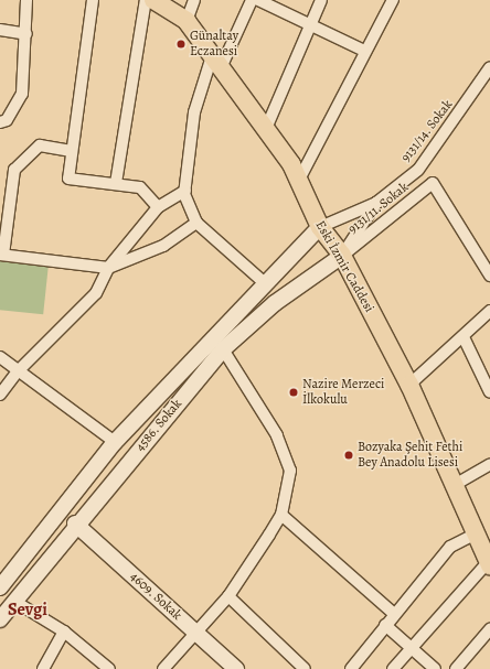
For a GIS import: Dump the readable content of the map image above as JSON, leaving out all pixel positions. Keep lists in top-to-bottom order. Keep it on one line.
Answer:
{"streets":{"main road":["Eski İzmir Caddesi","4586. Sokak","4609. Sokak"],"street":["9131/14. Sokak","9131/11. Sokak"]},"crossings":[["9131/14. Sokak","9131/11. Sokak"],["9131/14. Sokak","Eski İzmir Caddesi"],["9131/14. Sokak","4586. Sokak"],["9131/11. Sokak","Eski İzmir Caddesi"],["9131/11. Sokak","4586. Sokak"],["Eski İzmir Caddesi","4586. Sokak"],["4586. Sokak","4609. Sokak"]],"districts":["Sevgi"],"places":["Günaltay Eczanesi","Nazire Merzeci İlkokulu","Bozyaka Şehit Fethi Bey Anadolu Lisesi"]}
